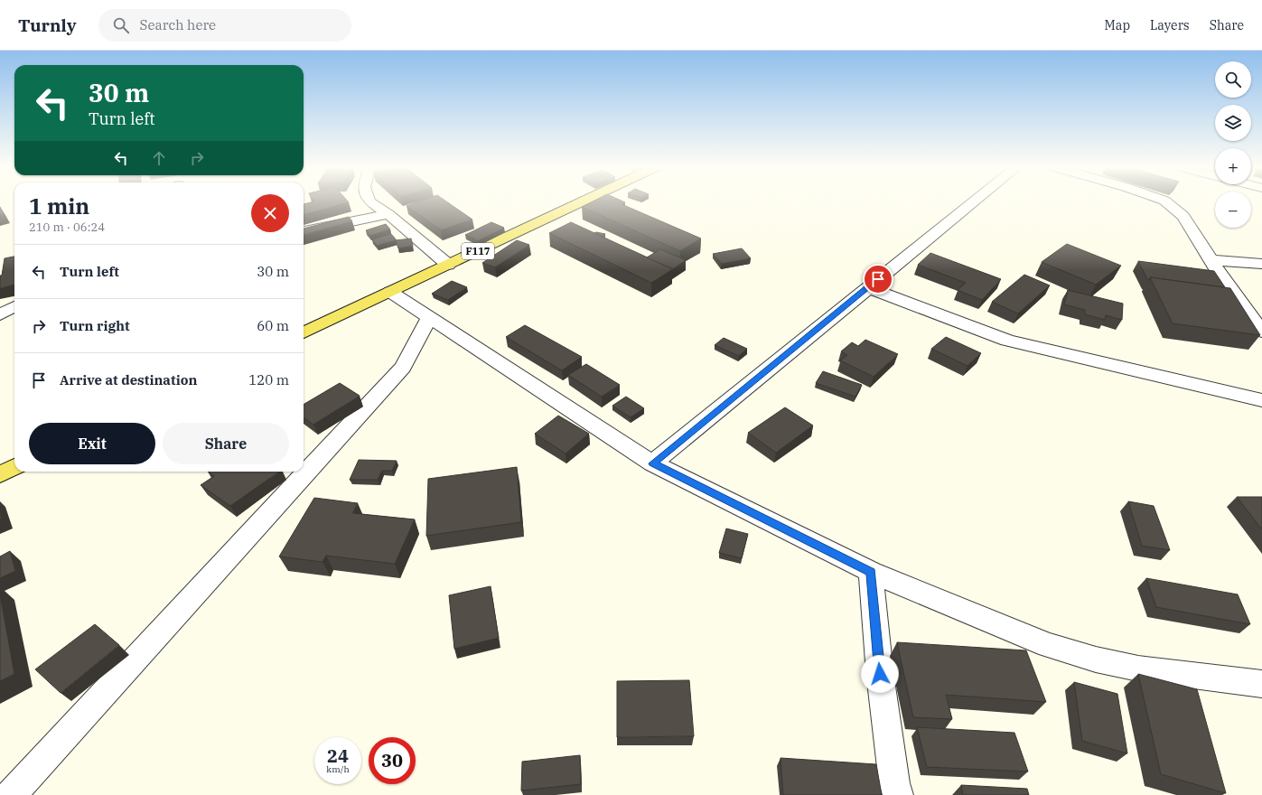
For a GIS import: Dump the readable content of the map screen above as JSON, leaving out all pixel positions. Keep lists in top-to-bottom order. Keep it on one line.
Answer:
{"streets":{"main road":["F117"]},"page":{"header":"Turnly","search":"Search here","nav":["Map","Layers","Share"],"map_buttons":["+","−"],"turn":["30 m","Turn left"],"heading":["1 min","210 m · 06:24"],"list":[{"name":"Turn left","value":"30 m"},{"name":"Turn right","value":"60 m"},{"name":"Arrive at destination","value":"120 m"}],"buttons":["Exit","Share"],"speed":"24 km/h","limit":"30"}}
